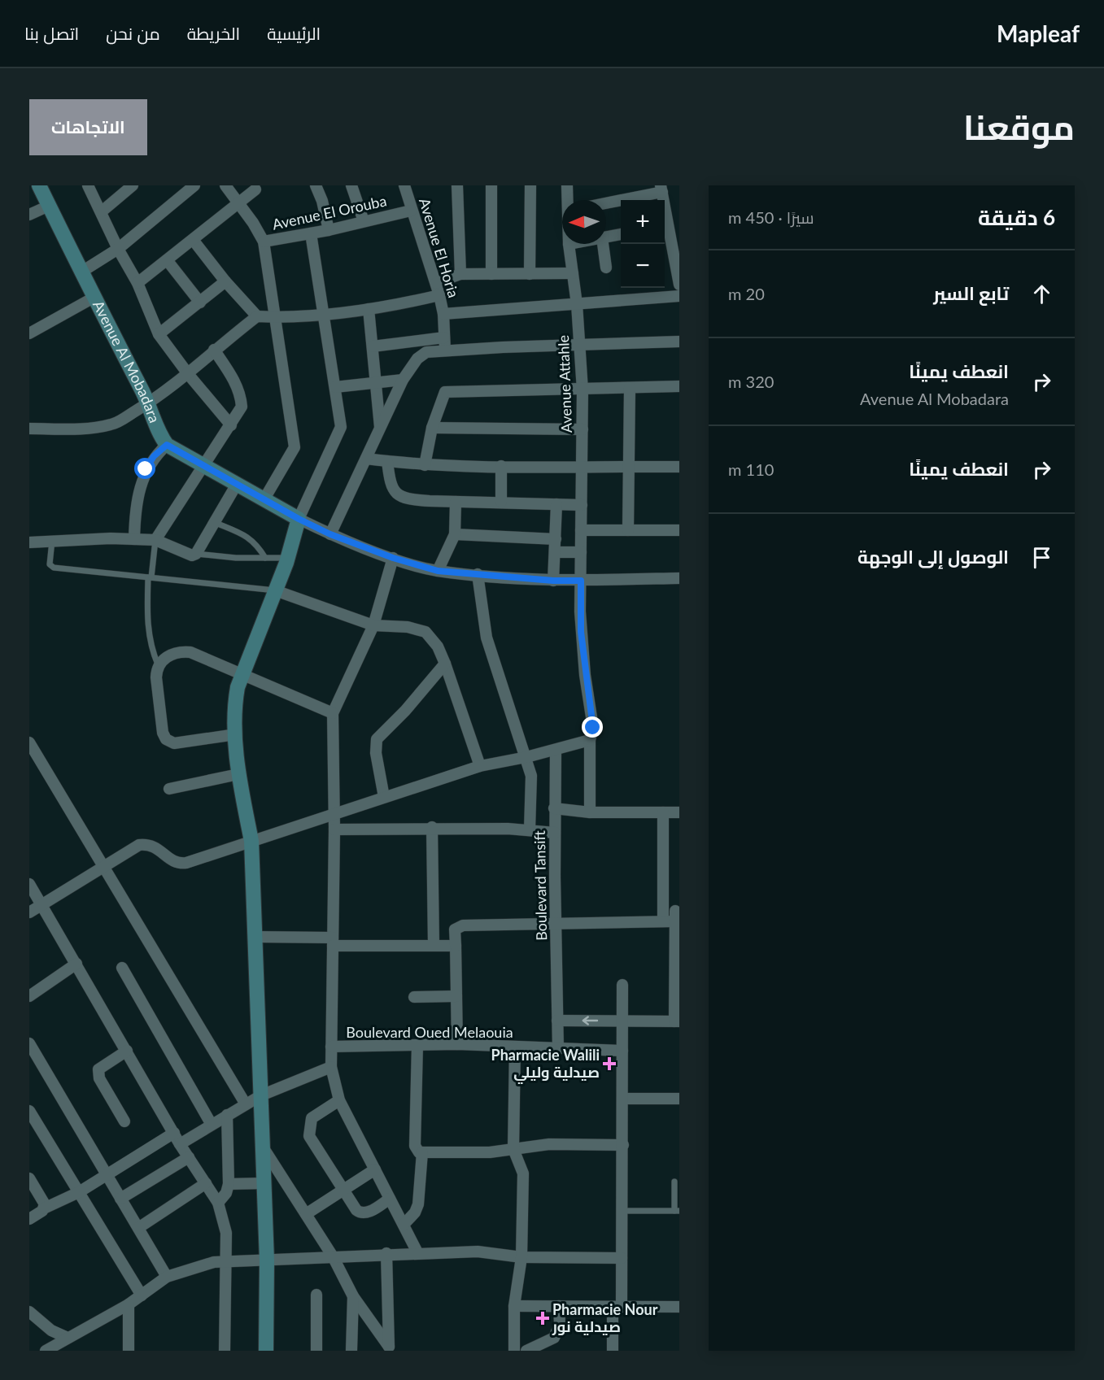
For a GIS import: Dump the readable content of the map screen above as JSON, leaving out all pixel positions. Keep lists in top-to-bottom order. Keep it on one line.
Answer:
{"streets":{"street":["Avenue El Orouba","Avenue El Horia","Avenue Al Mobadara","Avenue Attahle","Boulevard Tansift","Boulevard Oued Melaouia"]},"crossings":[["Avenue El Orouba","Avenue El Horia"],["Boulevard Tansift","Boulevard Oued Melaouia"]],"places":{"health":["Pharmacie Walili صيدلية وليلي","Pharmacie Nour صيدلية نور"]},"north":"left","page":{"header":"Mapleaf","nav":["الرئيسية","الخريطة","من نحن","اتصل بنا"],"title":"موقعنا","buttons":"الاتجاهات","heading":["6 دقيقة","سيرًا · 450 m"],"map_buttons":["+","−"],"list":[["تابع السير","20 m"],["انعطف يمينًا","Avenue Al Mobadara","320 m"],["انعطف يمينًا","110 m"],"الوصول إلى الوجهة"]}}
